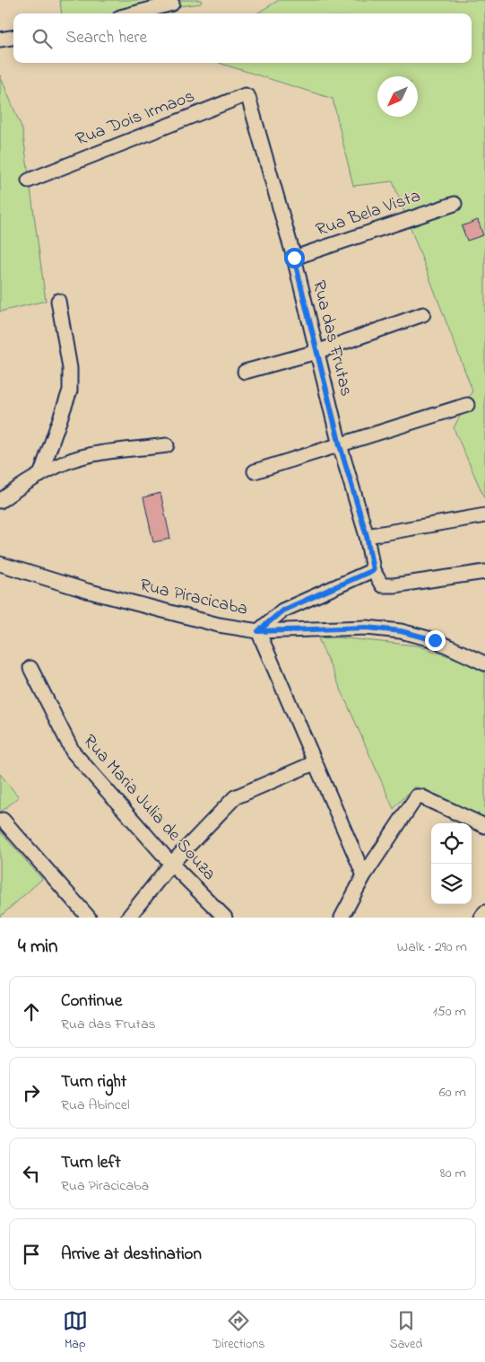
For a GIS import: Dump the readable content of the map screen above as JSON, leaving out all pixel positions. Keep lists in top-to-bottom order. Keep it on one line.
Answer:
{"streets":{"street":["Rua Dois Irmaos","Rua Bela Vista","Rua das Frutas","Rua Piracicaba","Rua Maria Julia de Souza"]},"crossings":[["Rua Dois Irmaos","Rua das Frutas"],["Rua Bela Vista","Rua das Frutas"]],"north":"bottom left","page":{"search":"Search here","heading":["4 min","Walk · 290 m"],"list":[["Continue","Rua das Frutas","150 m"],["Turn right","Rua Abincel","60 m"],["Turn left","Rua Piracicaba","80 m"],"Arrive at destination"],"nav":["Map","Directions","Saved"]}}
